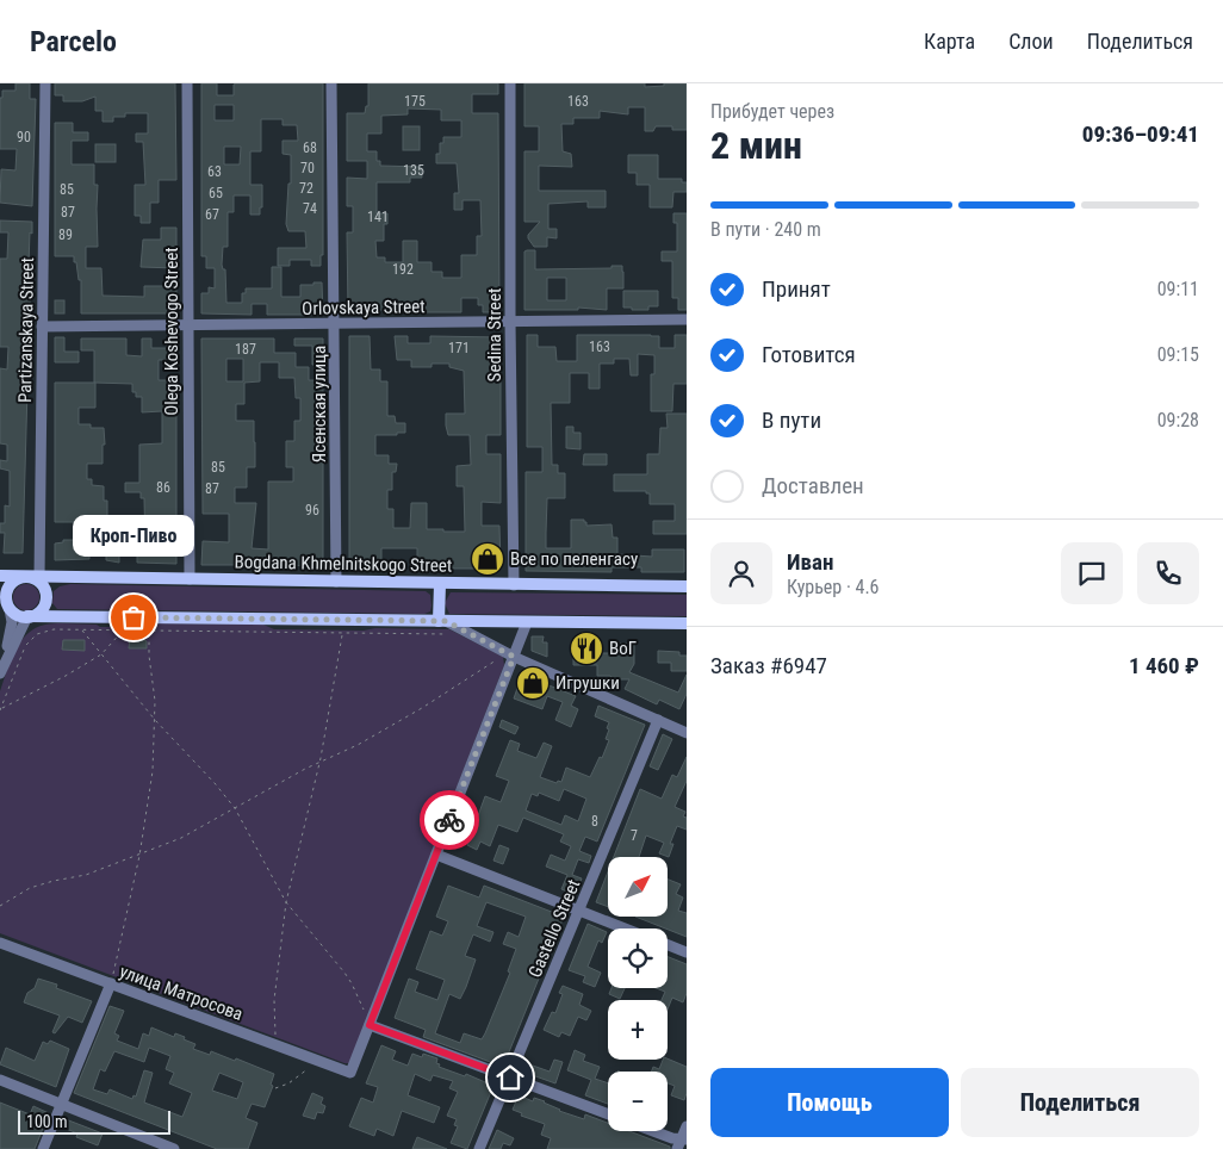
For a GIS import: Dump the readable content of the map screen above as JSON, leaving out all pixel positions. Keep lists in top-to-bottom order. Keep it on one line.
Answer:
{"streets":{"main road":["Bogdana Khmelnitskogo Street"],"street":["Orlovskaya Street","Partizanskaya Street","Olega Koshevogo Street","Sedina Street","Ясенская улица","Gastello Street","улица Матросова"]},"crossings":[["Orlovskaya Street","Partizanskaya Street"],["Orlovskaya Street","Olega Koshevogo Street"],["Orlovskaya Street","Sedina Street"],["Orlovskaya Street","Ясенская улица"],["Partizanskaya Street","Bogdana Khmelnitskogo Street"],["Olega Koshevogo Street","Bogdana Khmelnitskogo Street"],["Sedina Street","Bogdana Khmelnitskogo Street"],["Ясенская улица","Bogdana Khmelnitskogo Street"]],"places":{"shop":["Все по пеленгасу","Игрушки"],"other":["Кроп-Пиво"],"restaurant":["ВоГ"]},"house_numbers":["175","163","90","68","70","135","63","72","85","65","74","87","67","141","89","192","163","171","187","85","86","87","96","8","7"],"scale_bar":"100 m","north":"top right","page":{"header":"Parcelo","nav":["Карта","Слои","Поделиться"],"heading":["2 мин","Прибудет через","09:36–09:41"],"panel":["Иван","Курьер · 4.6","Заказ #6947","1 460 ₽"],"bar":"В пути · 240 m","list":[["Принят","09:11"],["Готовится","09:15"],["В пути","09:28"],"Доставлен"],"bubble":"Кроп-Пиво","map_buttons":["+","−"],"buttons":["Помощь","Поделиться"],"scale":"100 m"}}
